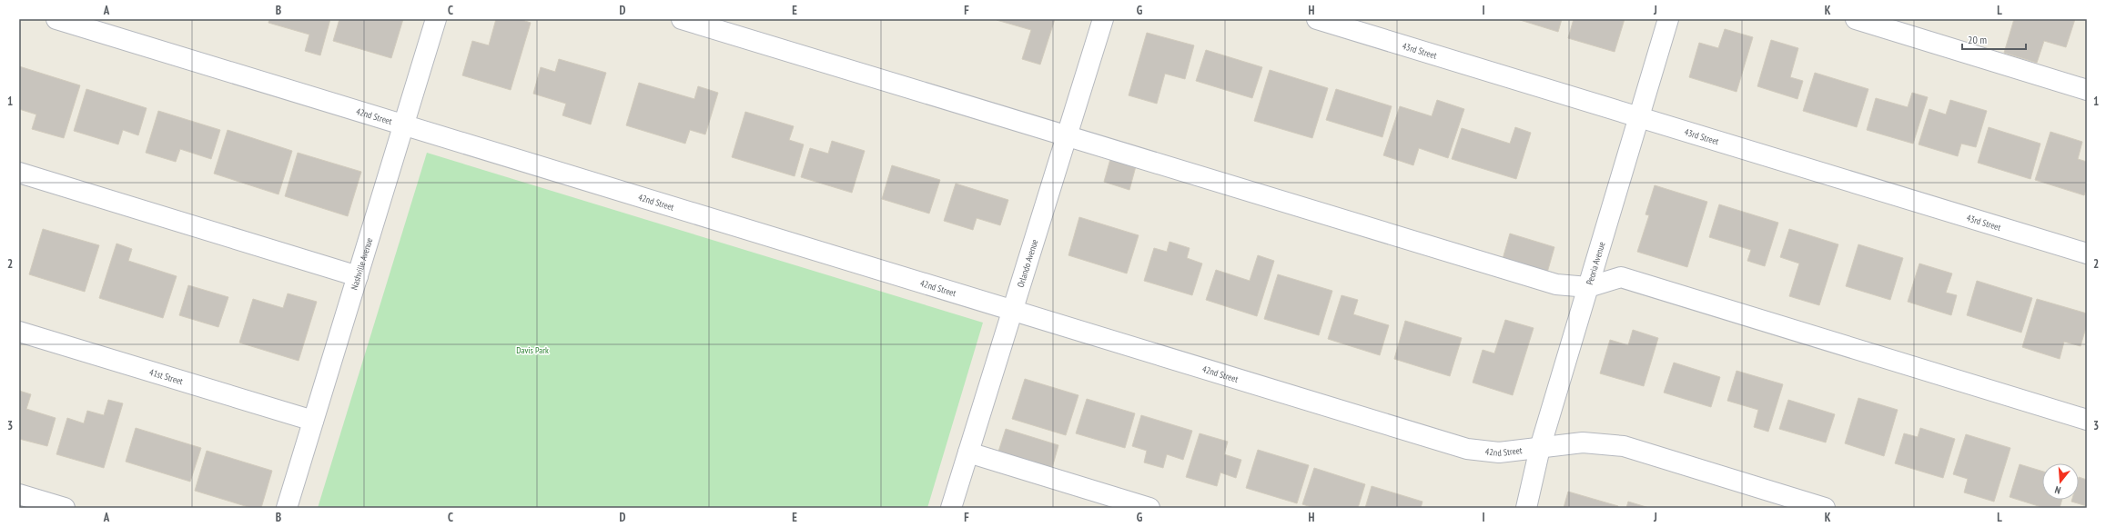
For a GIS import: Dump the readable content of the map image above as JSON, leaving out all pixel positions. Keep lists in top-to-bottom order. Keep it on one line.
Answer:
{"streets":{"street":["43rd Street","42nd Street","Peoria Avenue","Nashville Avenue","Orlando Avenue","41st Street"]},"crossings":[["43rd Street","Peoria Avenue"],["42nd Street","Peoria Avenue"],["42nd Street","Nashville Avenue"],["42nd Street","Orlando Avenue"],["Nashville Avenue","41st Street"]],"parks":["Davis Park"],"scale_bar":"20 m","north":"bottom","grid":{"columns":["A","B","C","D","E","F","G","H","I","J","K","L"],"rows":["1","2","3"]}}
